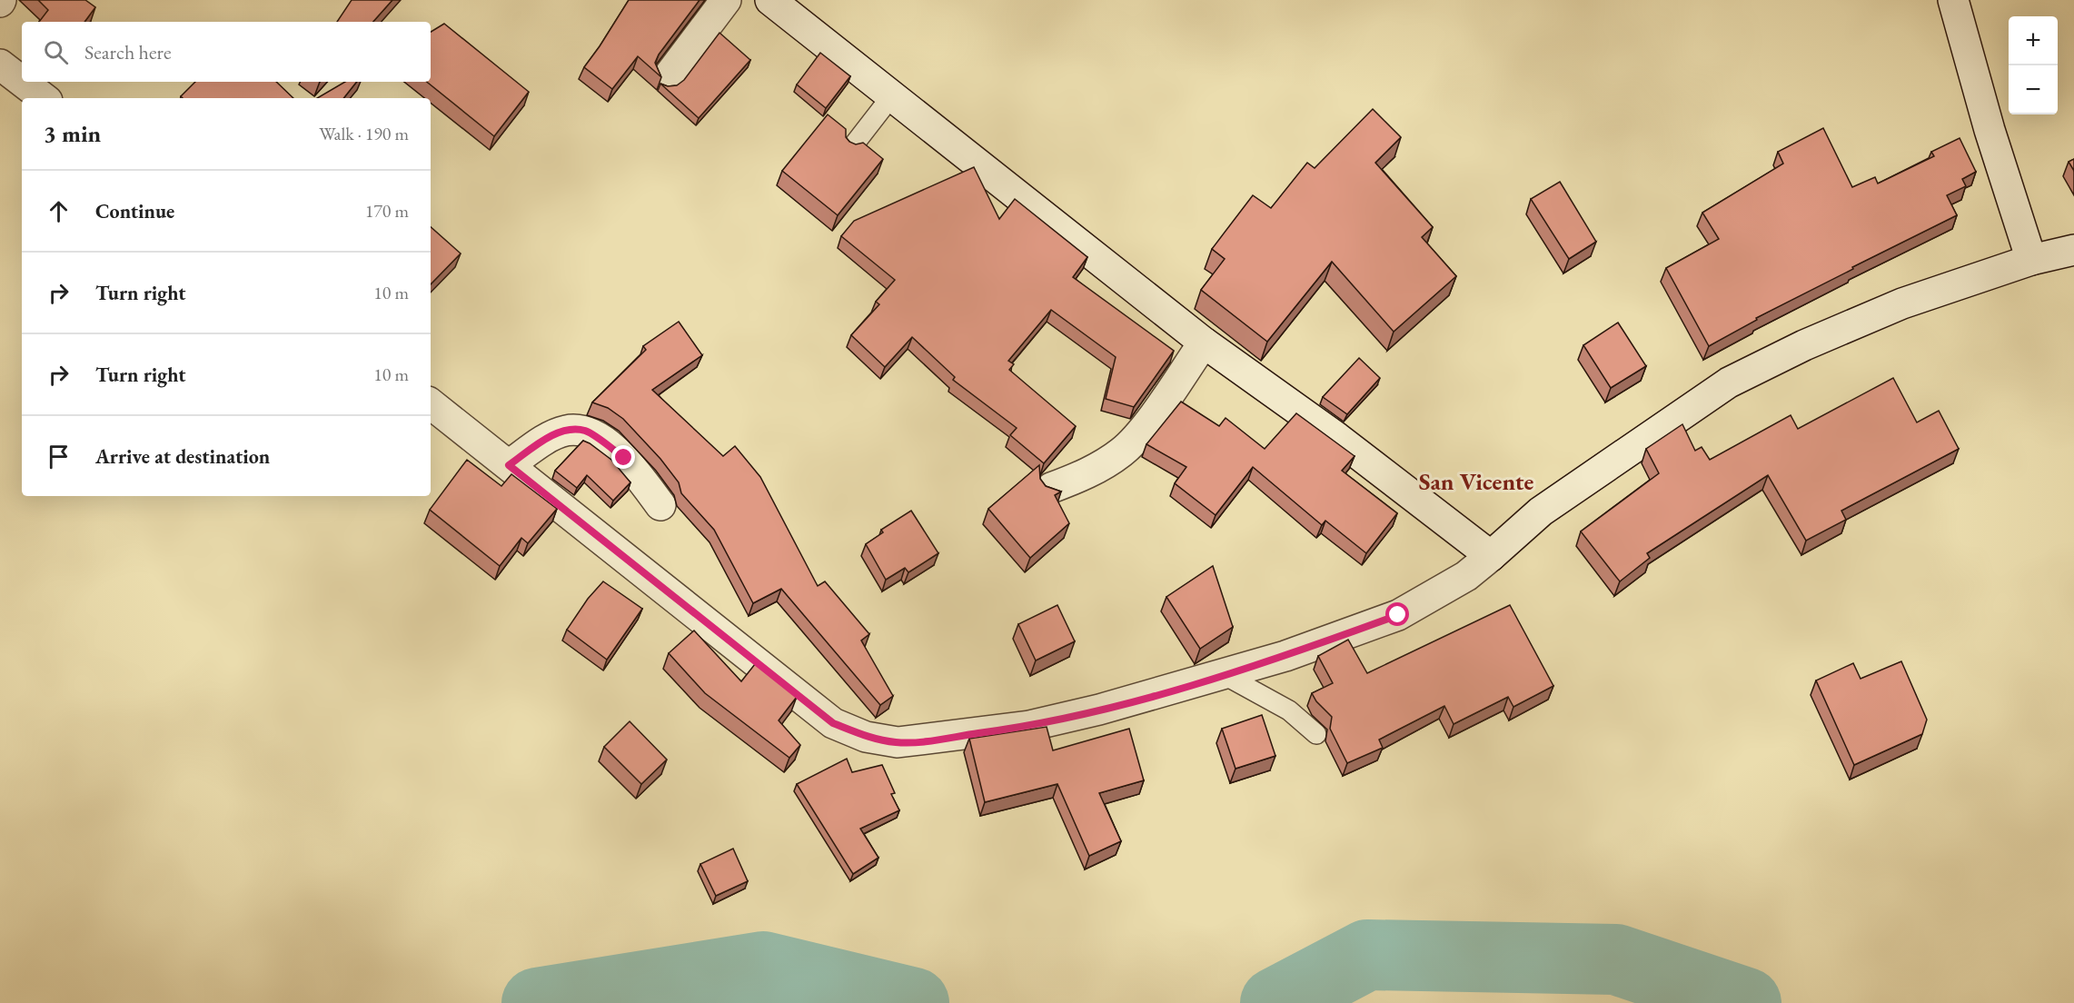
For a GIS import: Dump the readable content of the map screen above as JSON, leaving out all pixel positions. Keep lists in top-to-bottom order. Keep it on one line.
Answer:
{"districts":["San Vicente"],"page":{"map_buttons":["+","−"],"search":"Search here","heading":["3 min","Walk · 190 m"],"list":[["Continue","170 m"],["Turn right","10 m"],["Turn right","10 m"],"Arrive at destination"]}}
